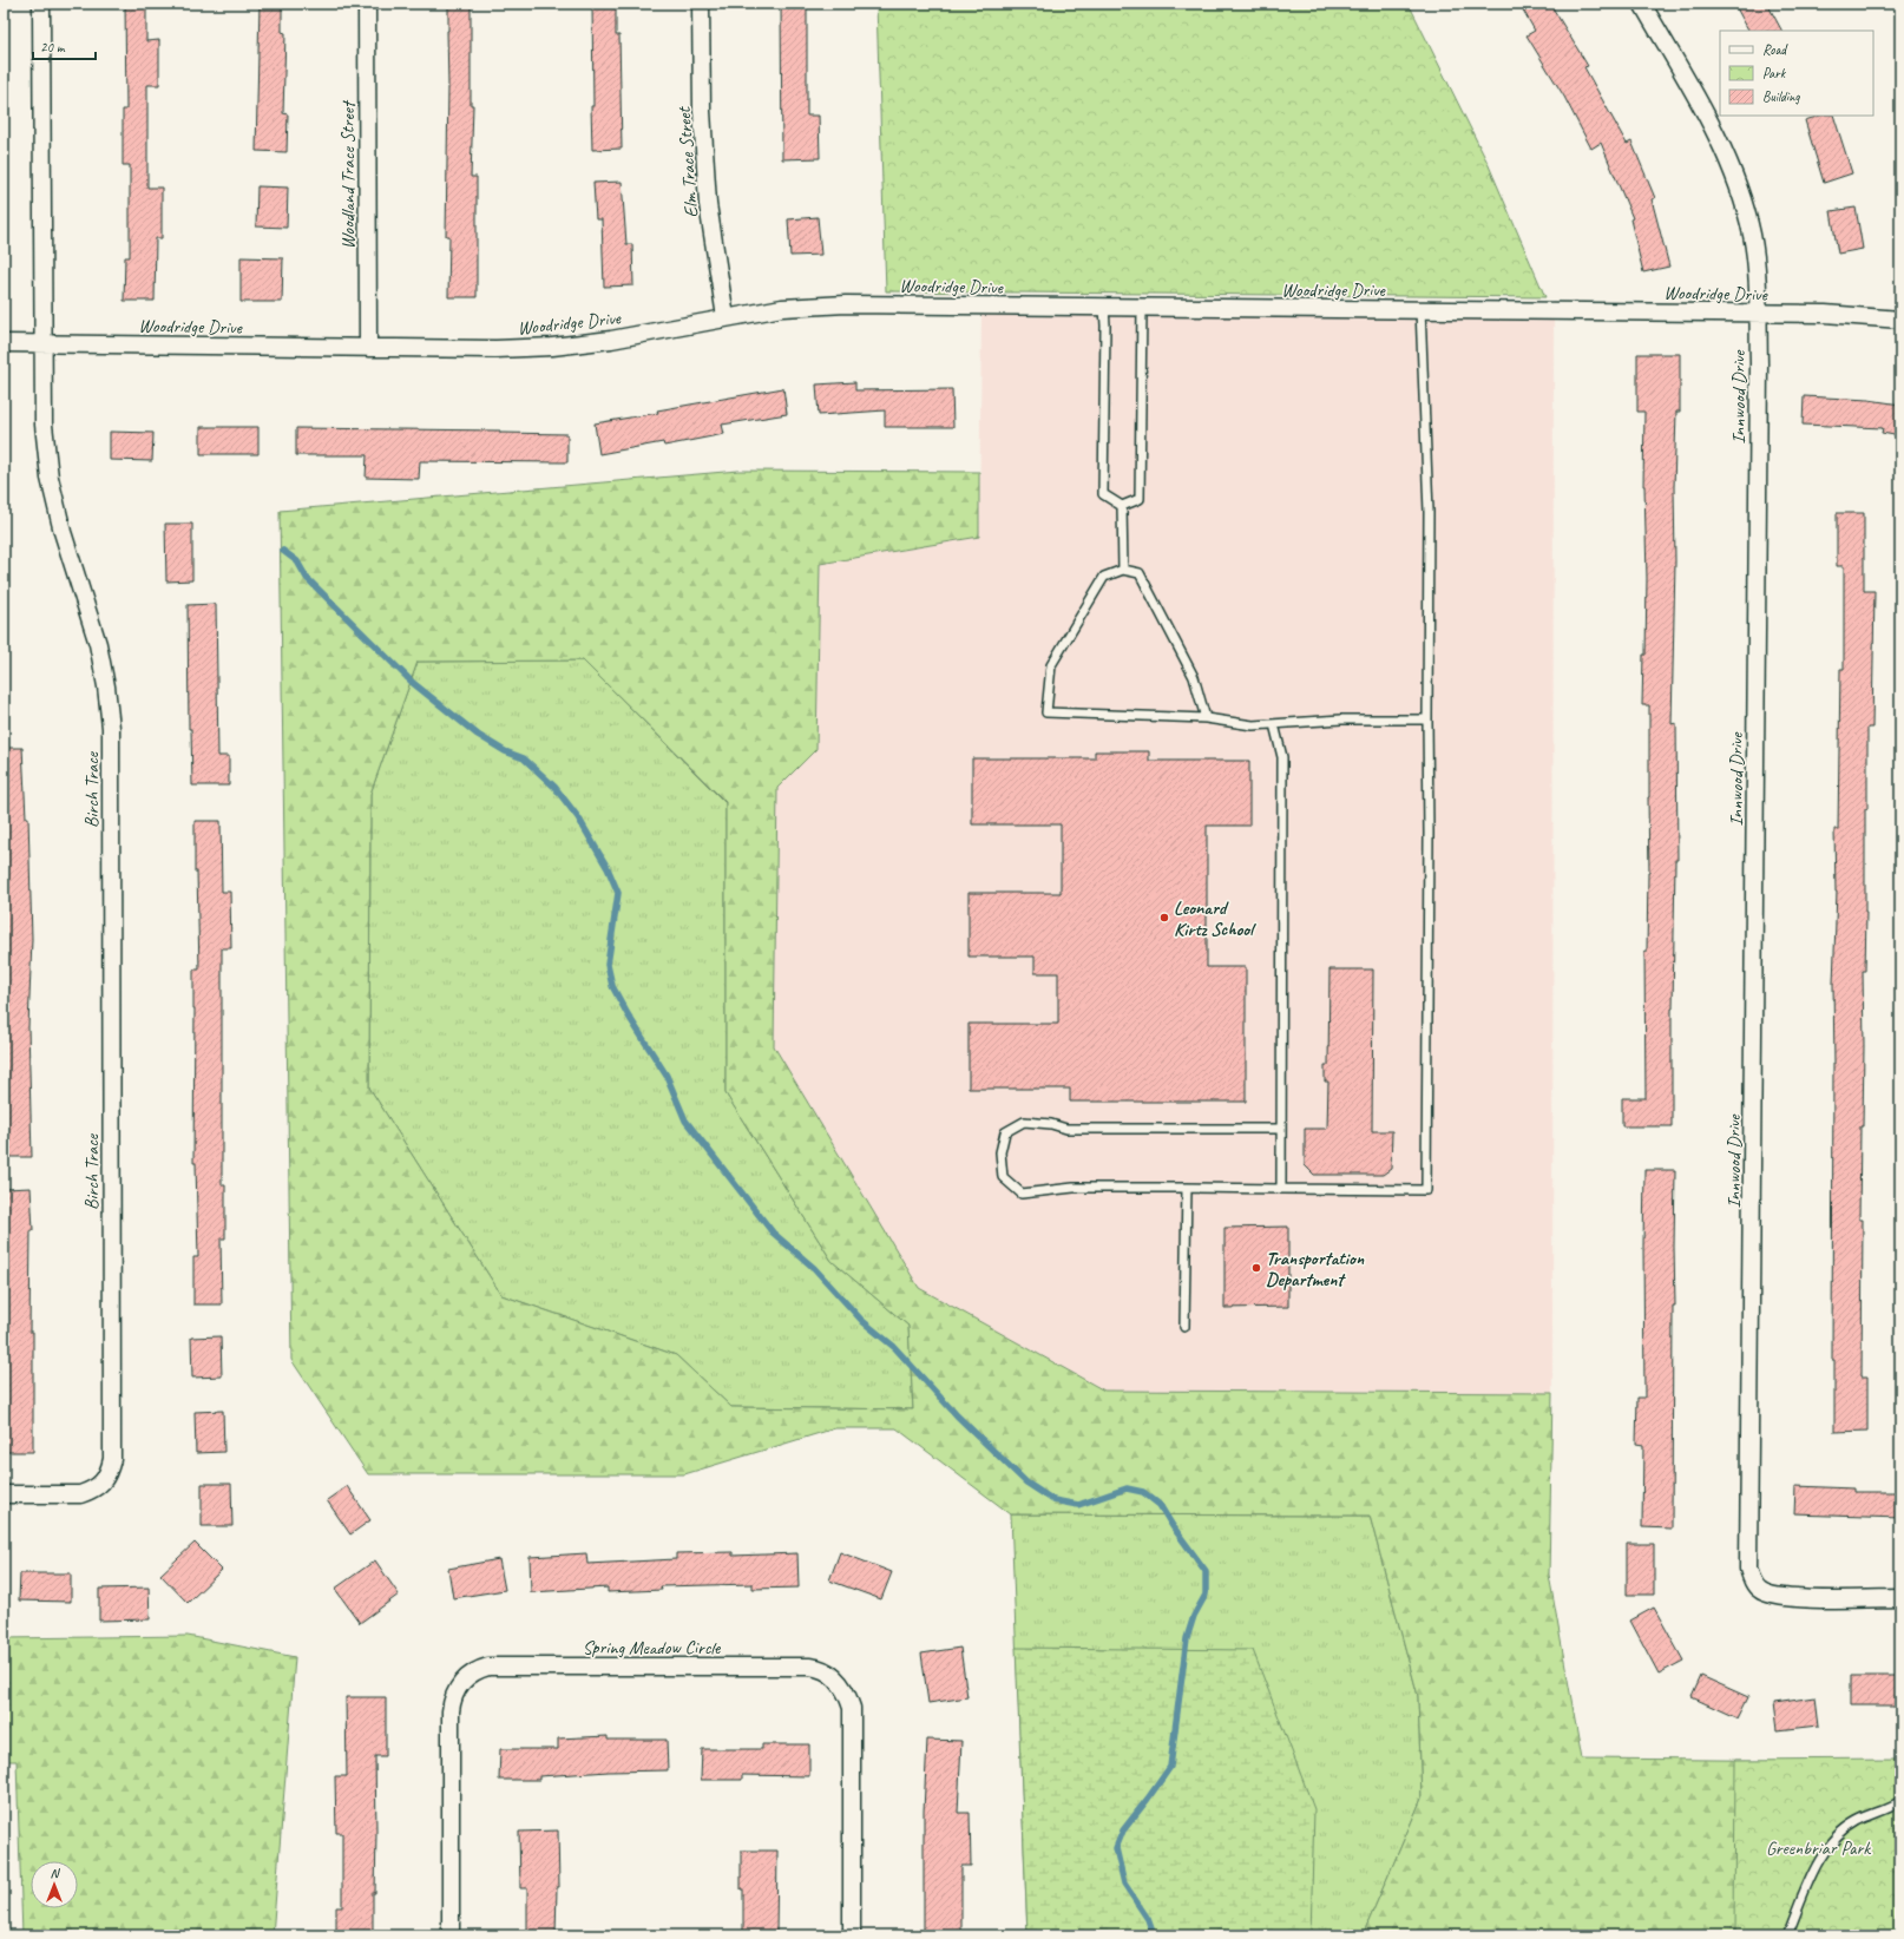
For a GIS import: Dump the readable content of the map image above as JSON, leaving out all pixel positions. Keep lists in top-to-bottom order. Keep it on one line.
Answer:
{"streets":{"street":["Elm Trace Street","Woodland Trace Street","Woodridge Drive","Innwood Drive","Birch Trace","Spring Meadow Circle"]},"crossings":[["Elm Trace Street","Woodridge Drive"],["Woodland Trace Street","Woodridge Drive"],["Woodridge Drive","Innwood Drive"],["Woodridge Drive","Birch Trace"]],"parks":["Greenbriar Park"],"places":["Leonard Kirtz School","Transportation Department"],"legend":["Road","Park","Building"],"scale_bar":"20 m","north":"top"}
